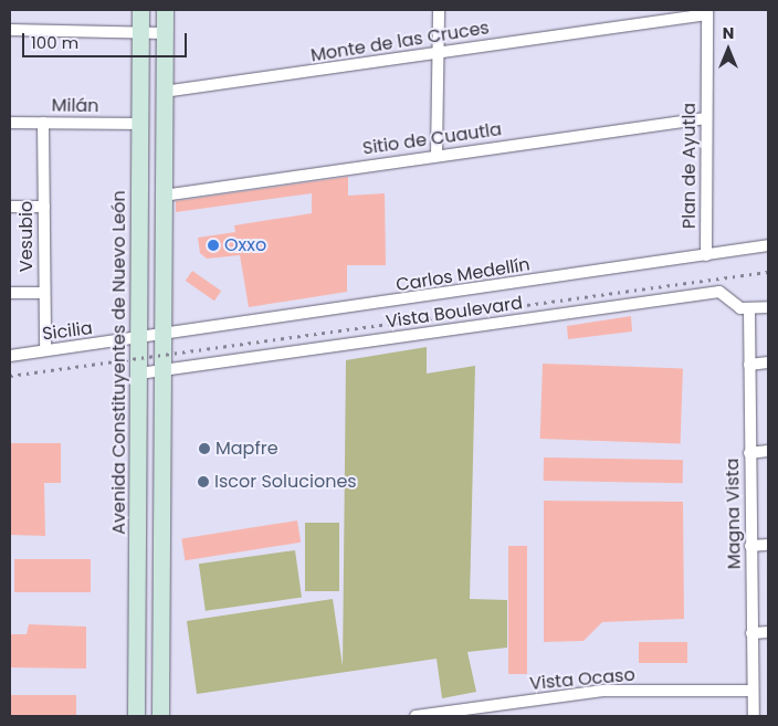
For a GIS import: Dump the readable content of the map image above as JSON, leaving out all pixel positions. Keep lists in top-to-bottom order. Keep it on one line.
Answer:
{"streets":{"main road":["Avenida Constituyentes de Nuevo León"],"street":["Monte de las Cruces","Milán","Sitio de Cuautla","Plan de Ayutla","Vesubio","Carlos Medellín","Vista Boulevard","Sicilia","Magna Vista","Vista Ocaso"]},"crossings":[["Monte de las Cruces","Plan de Ayutla"],["Milán","Vesubio"],["Milán","Avenida Constituyentes de Nuevo León"],["Sitio de Cuautla","Plan de Ayutla"],["Plan de Ayutla","Carlos Medellín"],["Vesubio","Sicilia"],["Carlos Medellín","Sicilia"],["Vista Boulevard","Avenida Constituyentes de Nuevo León"],["Vista Boulevard","Magna Vista"],["Sicilia","Avenida Constituyentes de Nuevo León"],["Magna Vista","Vista Ocaso"]],"places":["Oxxo","Mapfre","Iscor Soluciones"],"scale_bar":"100 m","north":"top"}
